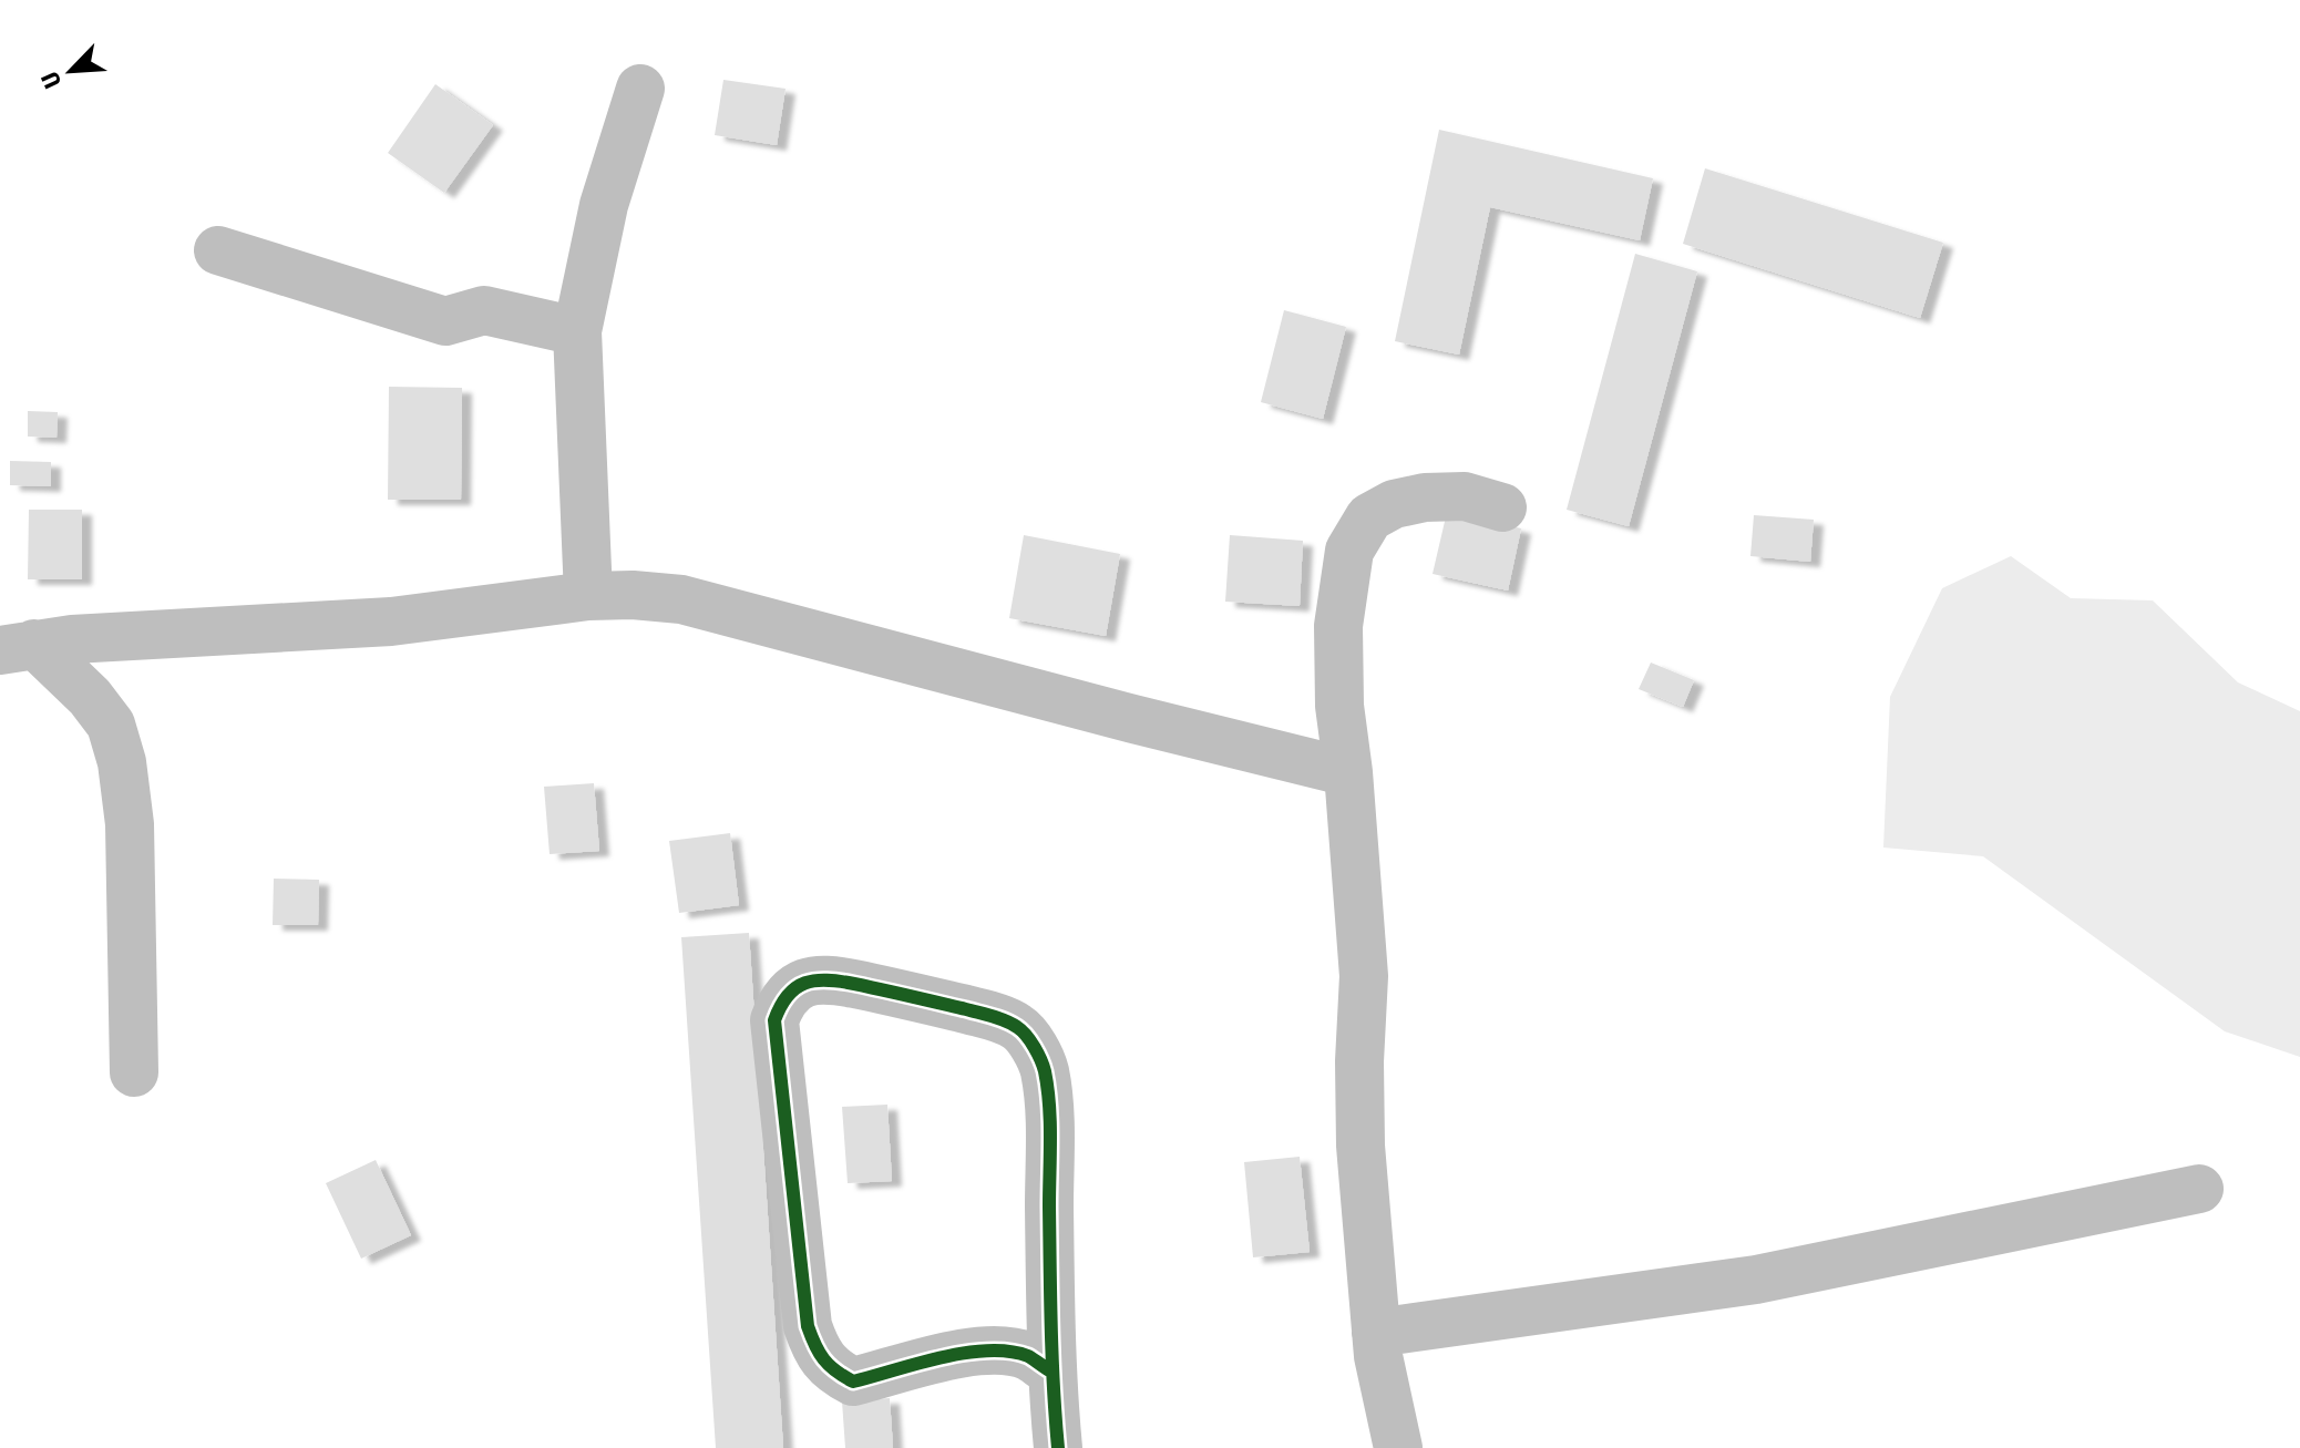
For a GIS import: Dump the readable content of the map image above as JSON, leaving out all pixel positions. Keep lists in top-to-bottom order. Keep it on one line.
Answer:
{"north":"bottom left"}
